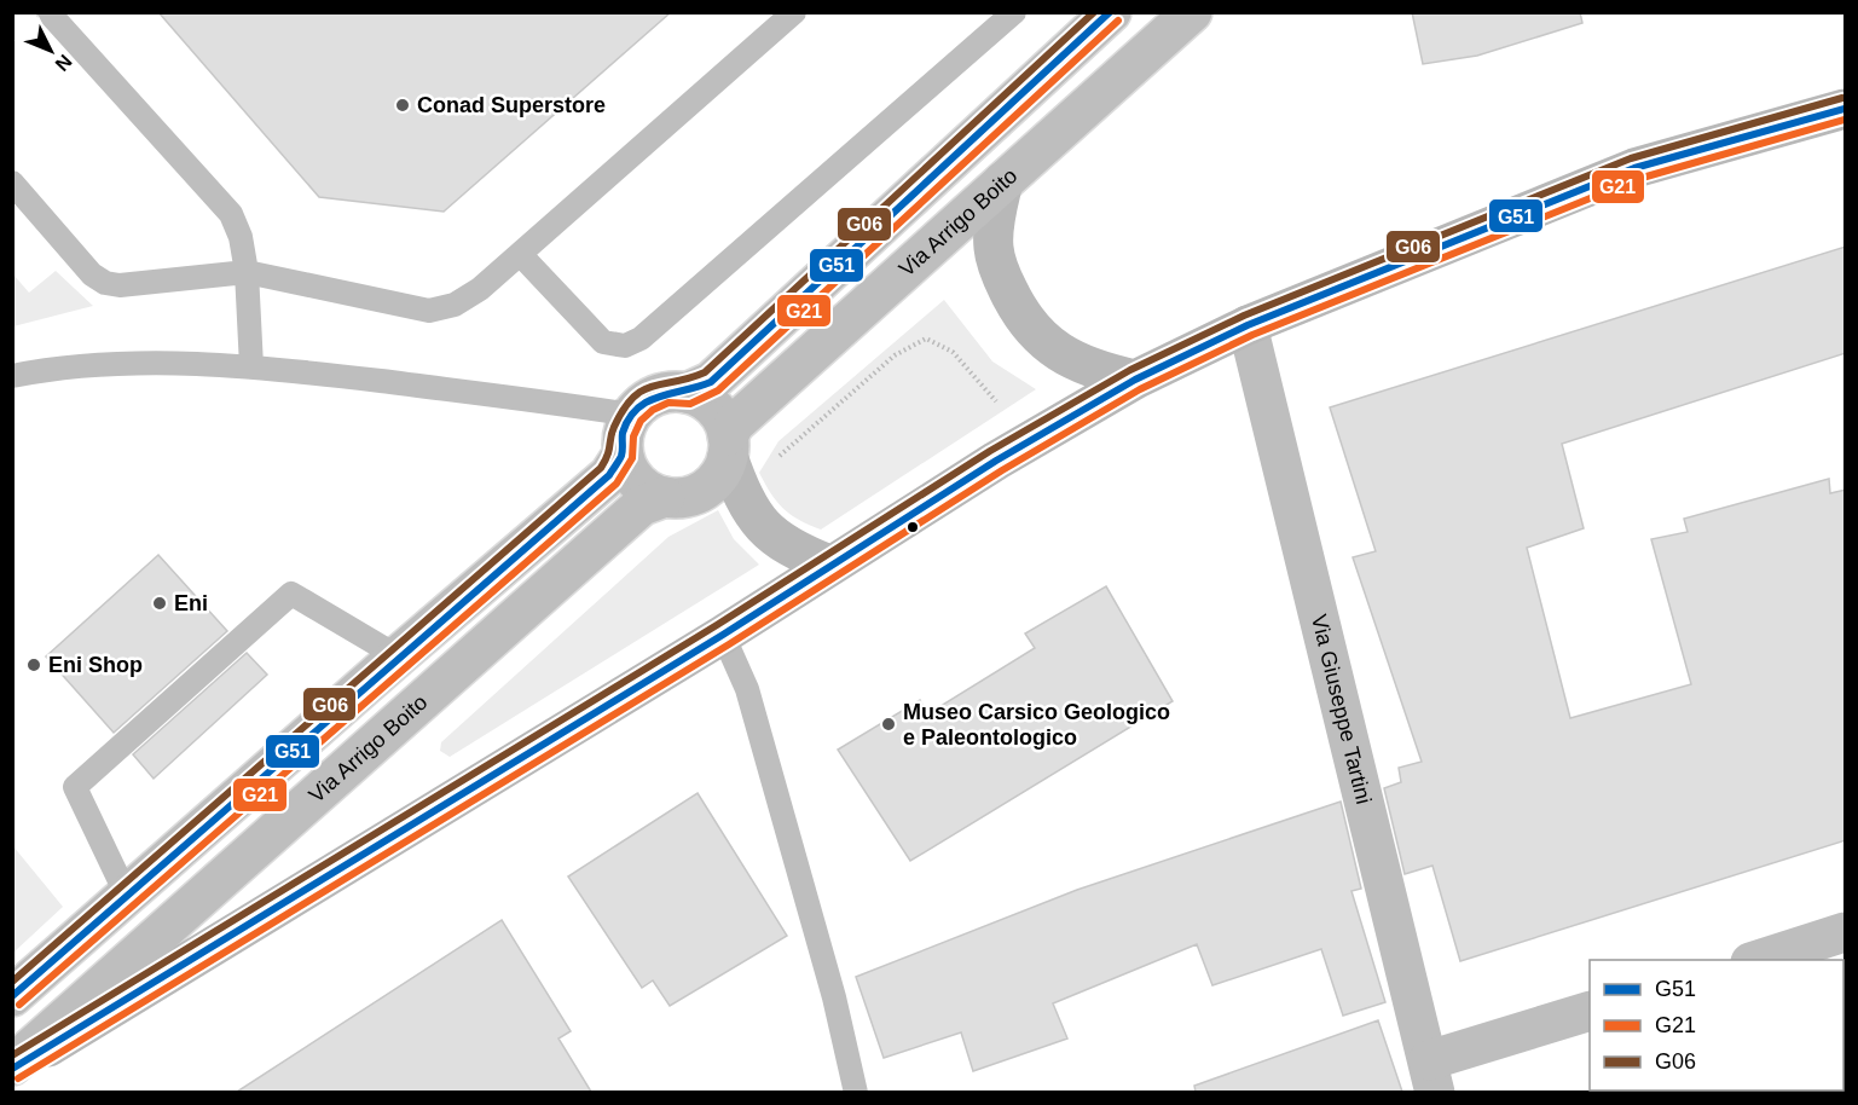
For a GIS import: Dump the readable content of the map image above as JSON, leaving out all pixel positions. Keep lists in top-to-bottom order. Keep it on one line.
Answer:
{"streets":{"main road":["Via Arrigo Boito","Via Giuseppe Tartini"]},"places":["Conad Superstore","Eni","Eni Shop","Museo Carsico Geologico e Paleontologico"],"lines":["transit line G51","transit line G06","transit line G21"],"legend":["G51","G21","G06"],"north":"bottom right"}
